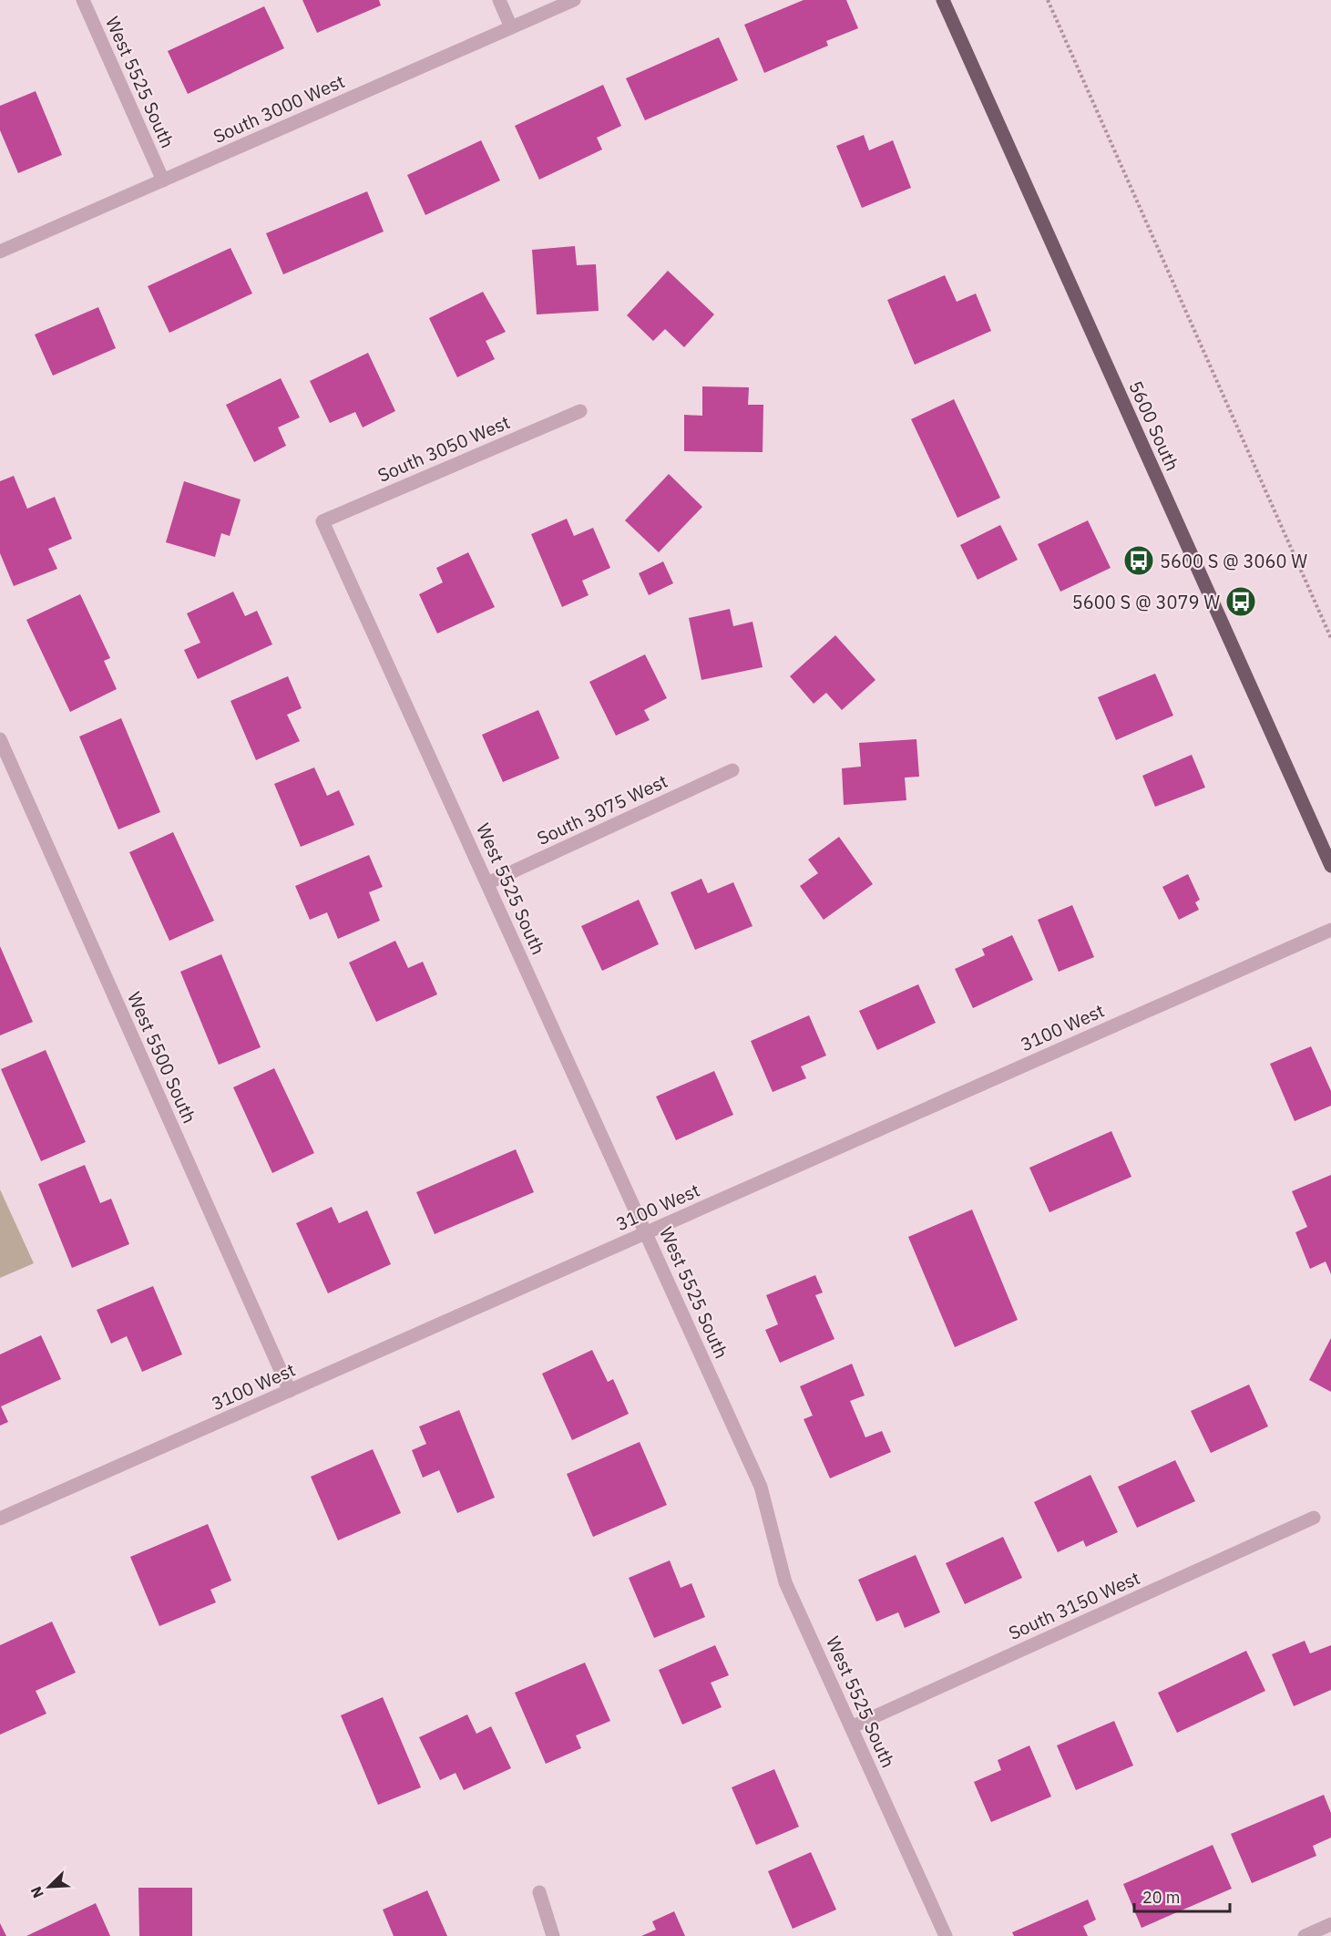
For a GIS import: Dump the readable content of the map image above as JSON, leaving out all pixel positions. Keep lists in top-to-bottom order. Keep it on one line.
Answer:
{"streets":{"main road":["5600 South"],"street":["West 5525 South","South 3000 West","South 3050 West","South 3075 West","3100 West","West 5500 South","South 3150 West"]},"crossings":[["West 5525 South","South 3000 West"],["West 5525 South","South 3050 West"],["West 5525 South","South 3075 West"],["West 5525 South","3100 West"],["West 5525 South","South 3150 West"],["3100 West","West 5500 South"]],"places":{"bus stop":["5600 S @ 3060 W","5600 S @ 3079 W"]},"scale_bar":"20 m","north":"bottom left"}
